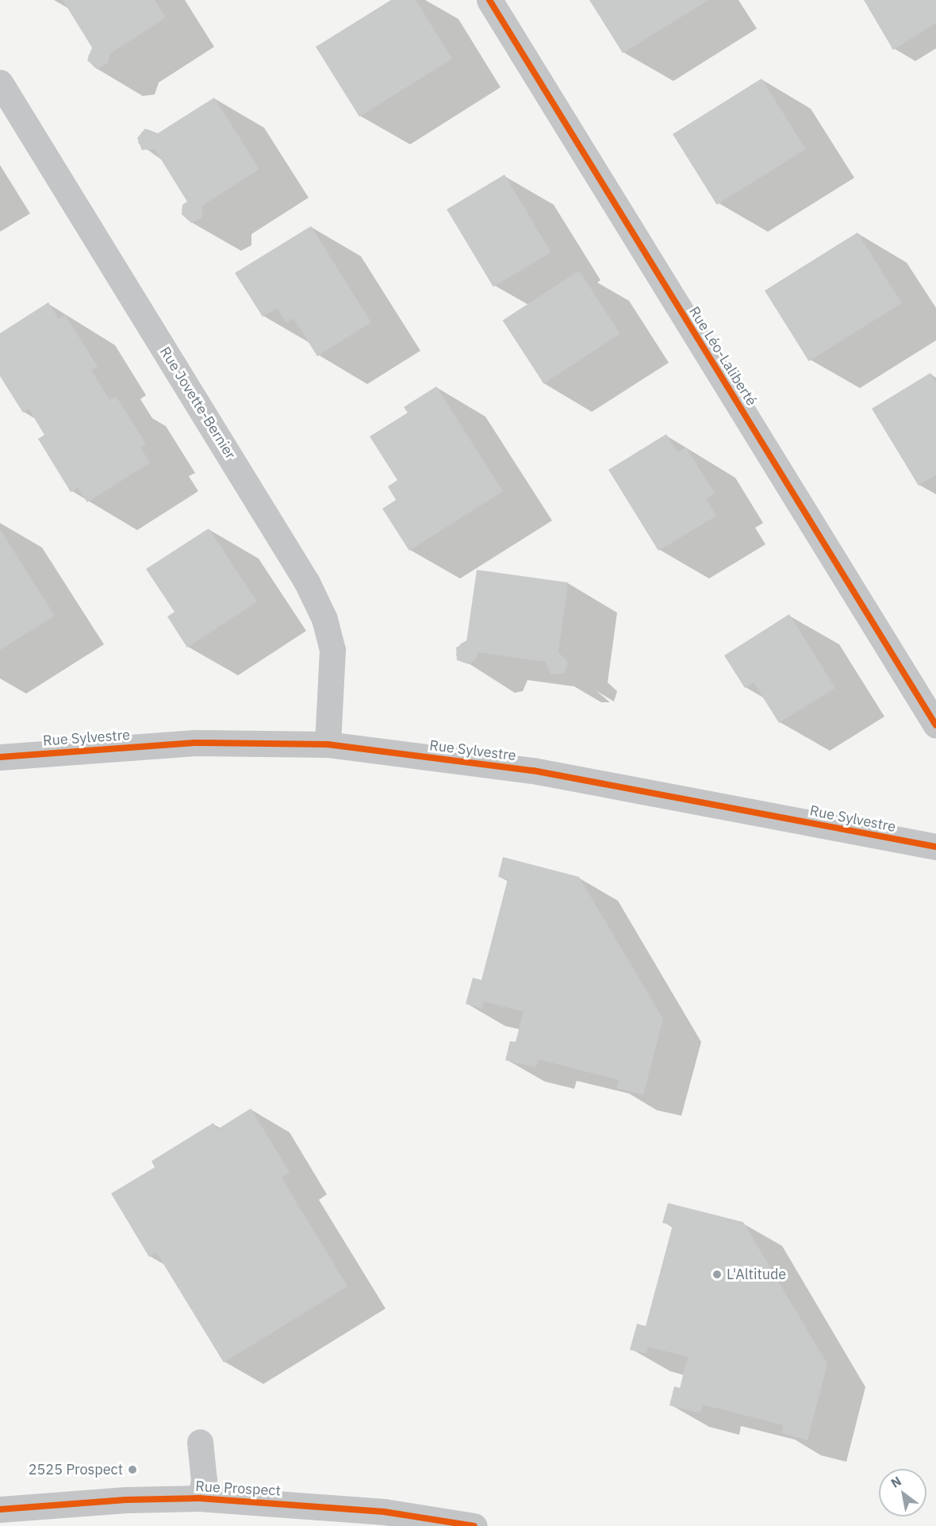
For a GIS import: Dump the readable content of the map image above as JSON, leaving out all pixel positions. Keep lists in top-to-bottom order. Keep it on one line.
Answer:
{"streets":{"street":["Rue Léo-Laliberté","Rue Jovette-Bernier","Rue Sylvestre","Rue Prospect"]},"crossings":[["Rue Jovette-Bernier","Rue Sylvestre"]],"places":["L'Altitude","2525 Prospect"],"north":"top left"}
